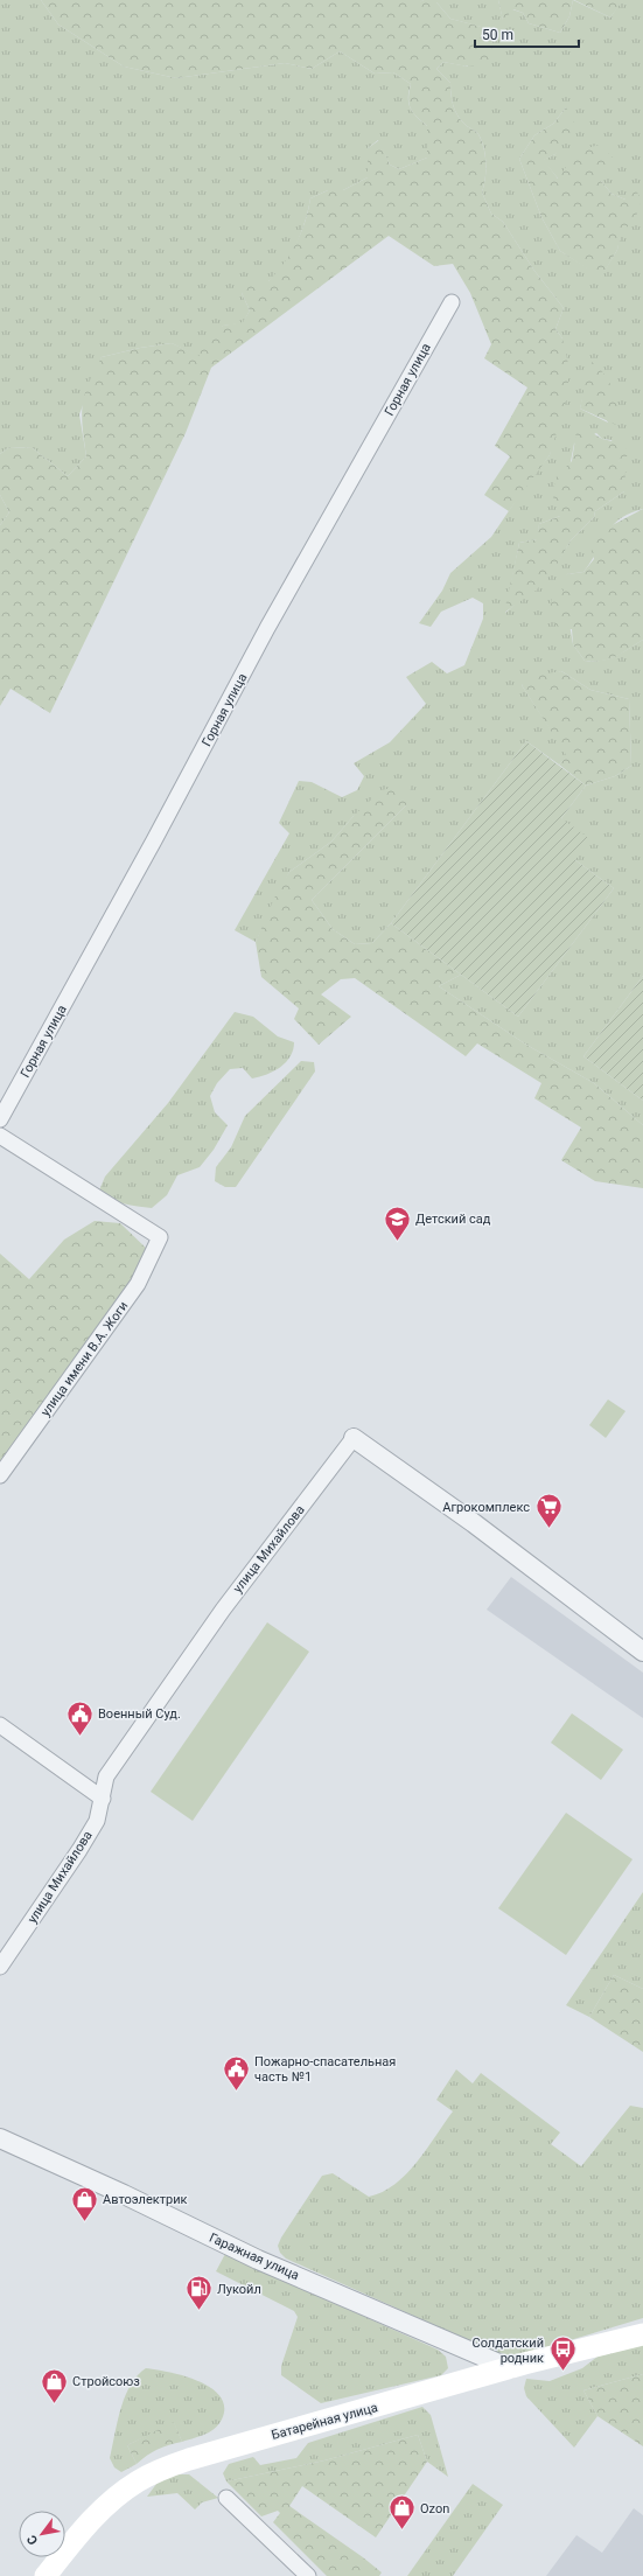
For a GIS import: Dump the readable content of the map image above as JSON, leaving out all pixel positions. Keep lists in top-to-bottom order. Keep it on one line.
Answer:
{"streets":{"main road":["Батарейная улица"],"street":["Горная улица","улица имени В.А. Жоги","улица Михайлова","Гаражная улица"]},"crossings":[["Гаражная улица","Батарейная улица"]],"places":{"school or university":["Детский сад"],"supermarket":["Агрокомплекс"],"public building":["Военный Суд.","Пожарно-спасательная часть №1"],"shop":["Автоэлектрик","Стройсоюз","Ozon"],"fuel station":["Лукойл"],"bus stop":["Солдатский родник"]},"scale_bar":"50 m","north":"bottom left"}
